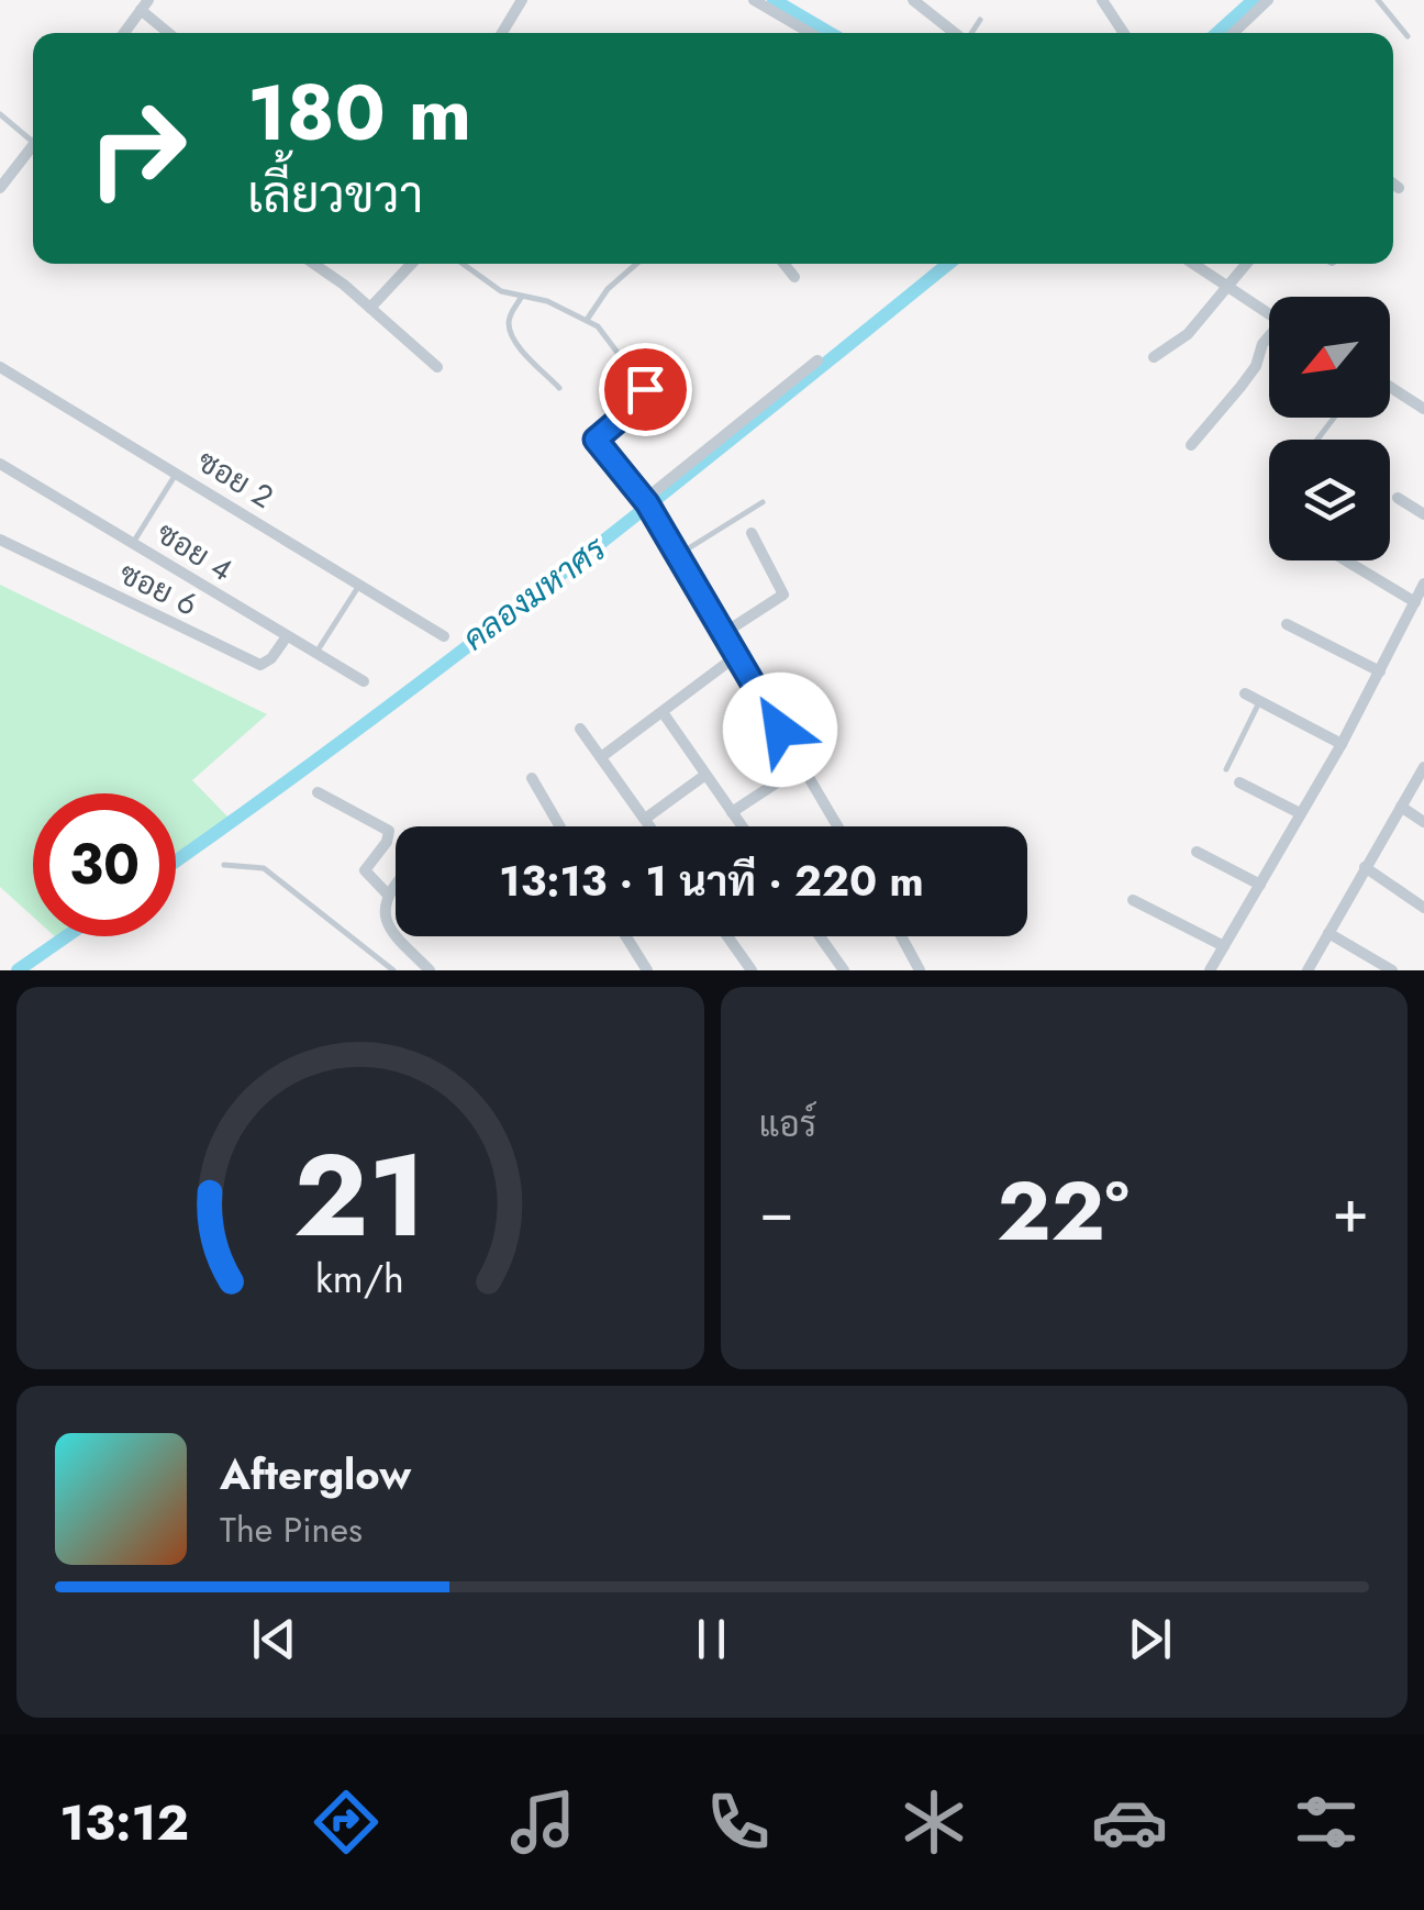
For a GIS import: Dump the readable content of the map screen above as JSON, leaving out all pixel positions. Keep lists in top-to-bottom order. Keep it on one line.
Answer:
{"streets":{"street":["ซอย 2","ซอย 4","ซอย 6"]},"crossings":[["ซอย 4","ซอย 6"]],"water":["คลองมหาศร"],"north":"bottom left","page":{"turn":["180 m","เลี้ยวขวา"],"limit":"30","trip":"13:13 · 1 นาที · 220 m","tile":"แอร์","heat":["−","22°","+"],"song":["Afterglow","The Pines"],"tabs":"13:12","gauge":["21","km/h"]}}
